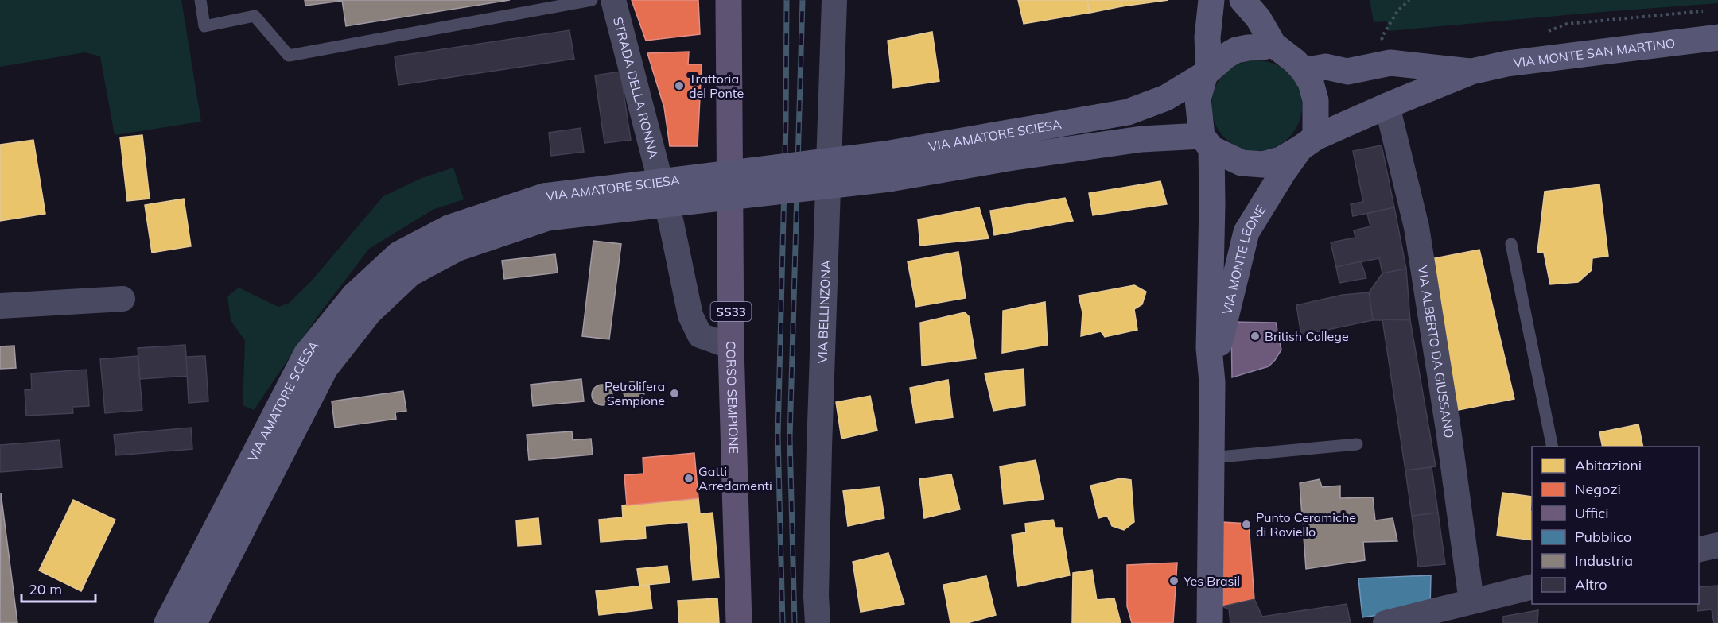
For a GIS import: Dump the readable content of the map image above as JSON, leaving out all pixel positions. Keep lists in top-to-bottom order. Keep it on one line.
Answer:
{"streets":{"main road":["SS33","CORSO SEMPIONE"],"street":["VIA MONTE SAN MARTINO","STRADA DELLA RONNA","VIA AMATORE SCIESA","VIA MONTE LEONE","VIA BELLINZONA","VIA ALBERTO DA GIUSSANO"]},"crossings":[["VIA MONTE SAN MARTINO","VIA AMATORE SCIESA"],["VIA MONTE SAN MARTINO","VIA MONTE LEONE"],["VIA MONTE SAN MARTINO","VIA ALBERTO DA GIUSSANO"],["STRADA DELLA RONNA","CORSO SEMPIONE"],["VIA AMATORE SCIESA","VIA MONTE LEONE"]],"places":["Trattoria del Ponte","British College","Petrolifera Sempione","Gatti Arredamenti","Punto Ceramiche di Roviello","Yes Brasil"],"legend":["Abitazioni","Negozi","Uffici","Pubblico","Industria","Altro"],"scale_bar":"20 m"}
